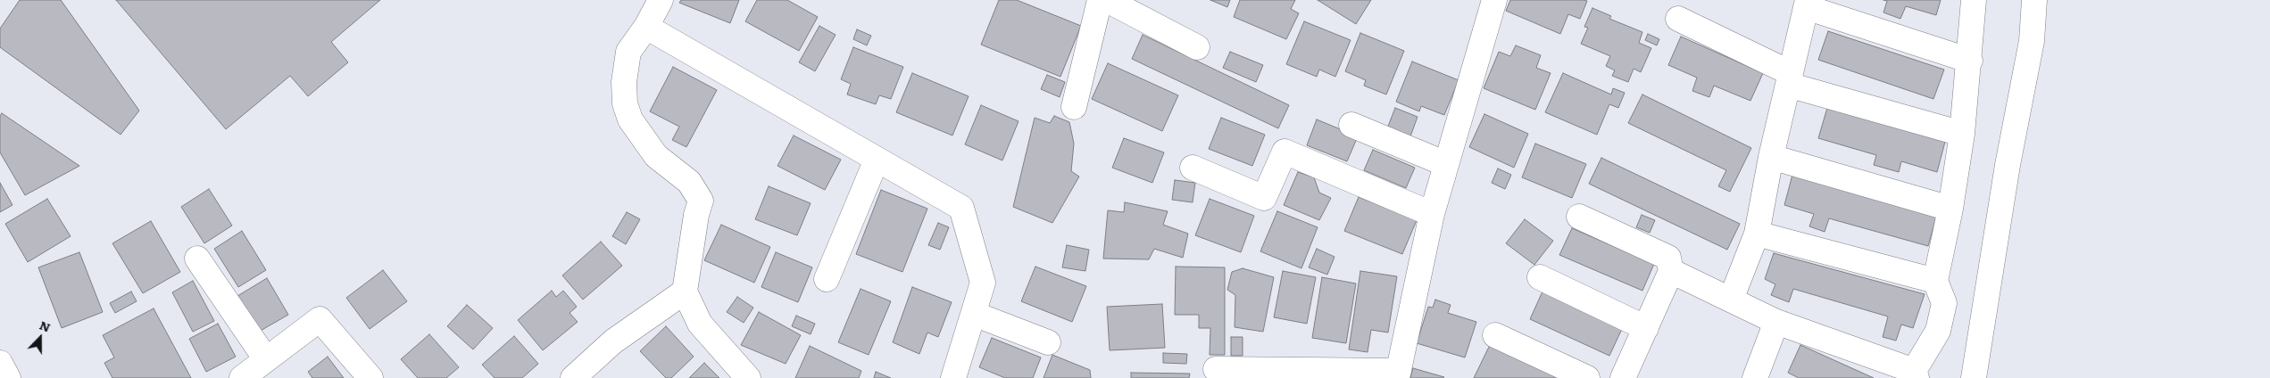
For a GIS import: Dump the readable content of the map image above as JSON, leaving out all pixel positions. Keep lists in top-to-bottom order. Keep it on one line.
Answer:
{"north":"top"}
